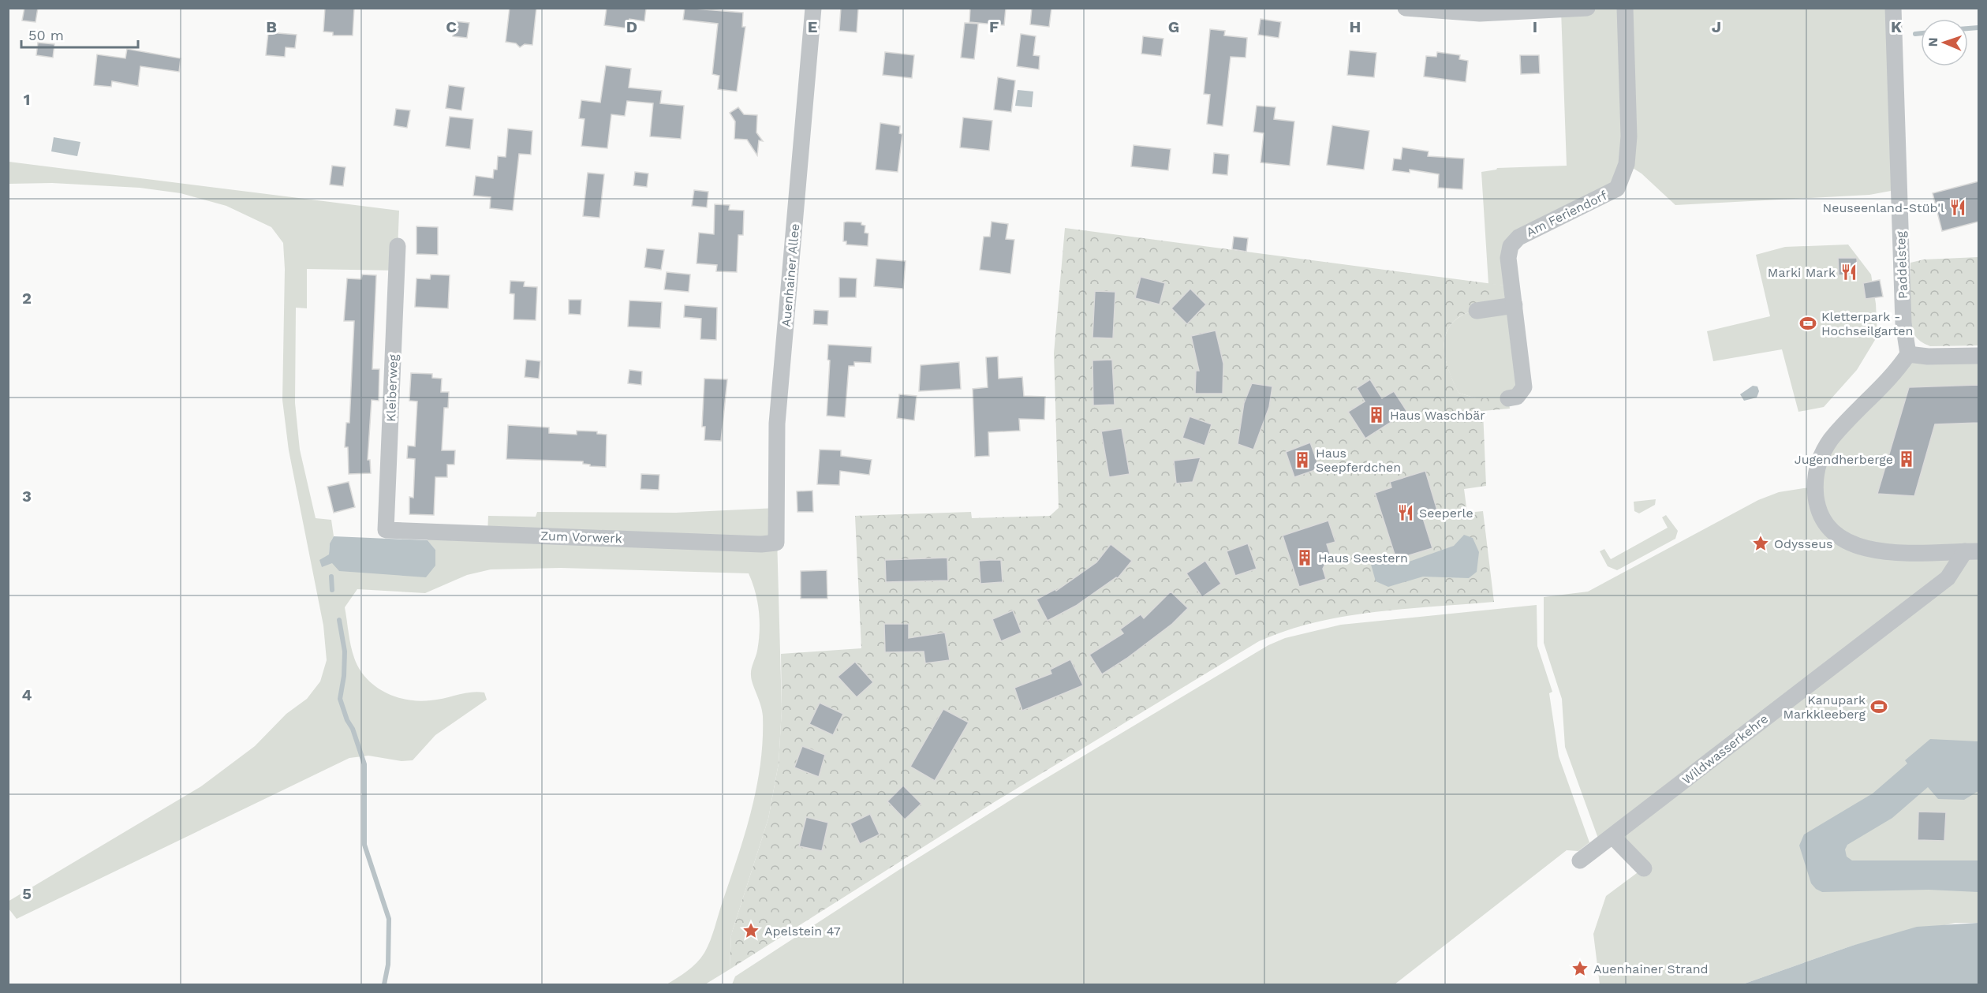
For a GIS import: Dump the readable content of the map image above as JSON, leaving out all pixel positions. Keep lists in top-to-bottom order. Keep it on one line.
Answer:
{"streets":{"street":["Am Feriendorf","Paddelsteg","Auenhainer Allee","Kleiberweg","Zum Vorwerk","Wildwasserkehre"]},"crossings":[["Paddelsteg","Wildwasserkehre"],["Auenhainer Allee","Zum Vorwerk"],["Kleiberweg","Zum Vorwerk"]],"places":{"restaurant":["Neuseenland-Stüb'l","Marki Mark","Seeperle"],"sports":["Kletterpark - Hochseilgarten","Kanupark Markkleeberg"],"building":["Haus Waschbär","Jugendherberge","Haus Seepferdchen","Haus Seestern"],"place":["Odysseus","Apelstein 47","Auenhainer Strand"]},"scale_bar":"50 m","north":"left","grid":{"columns":["B","C","D","E","F","G","H","I","J","K"],"rows":["1","2","3","4","5"]}}
